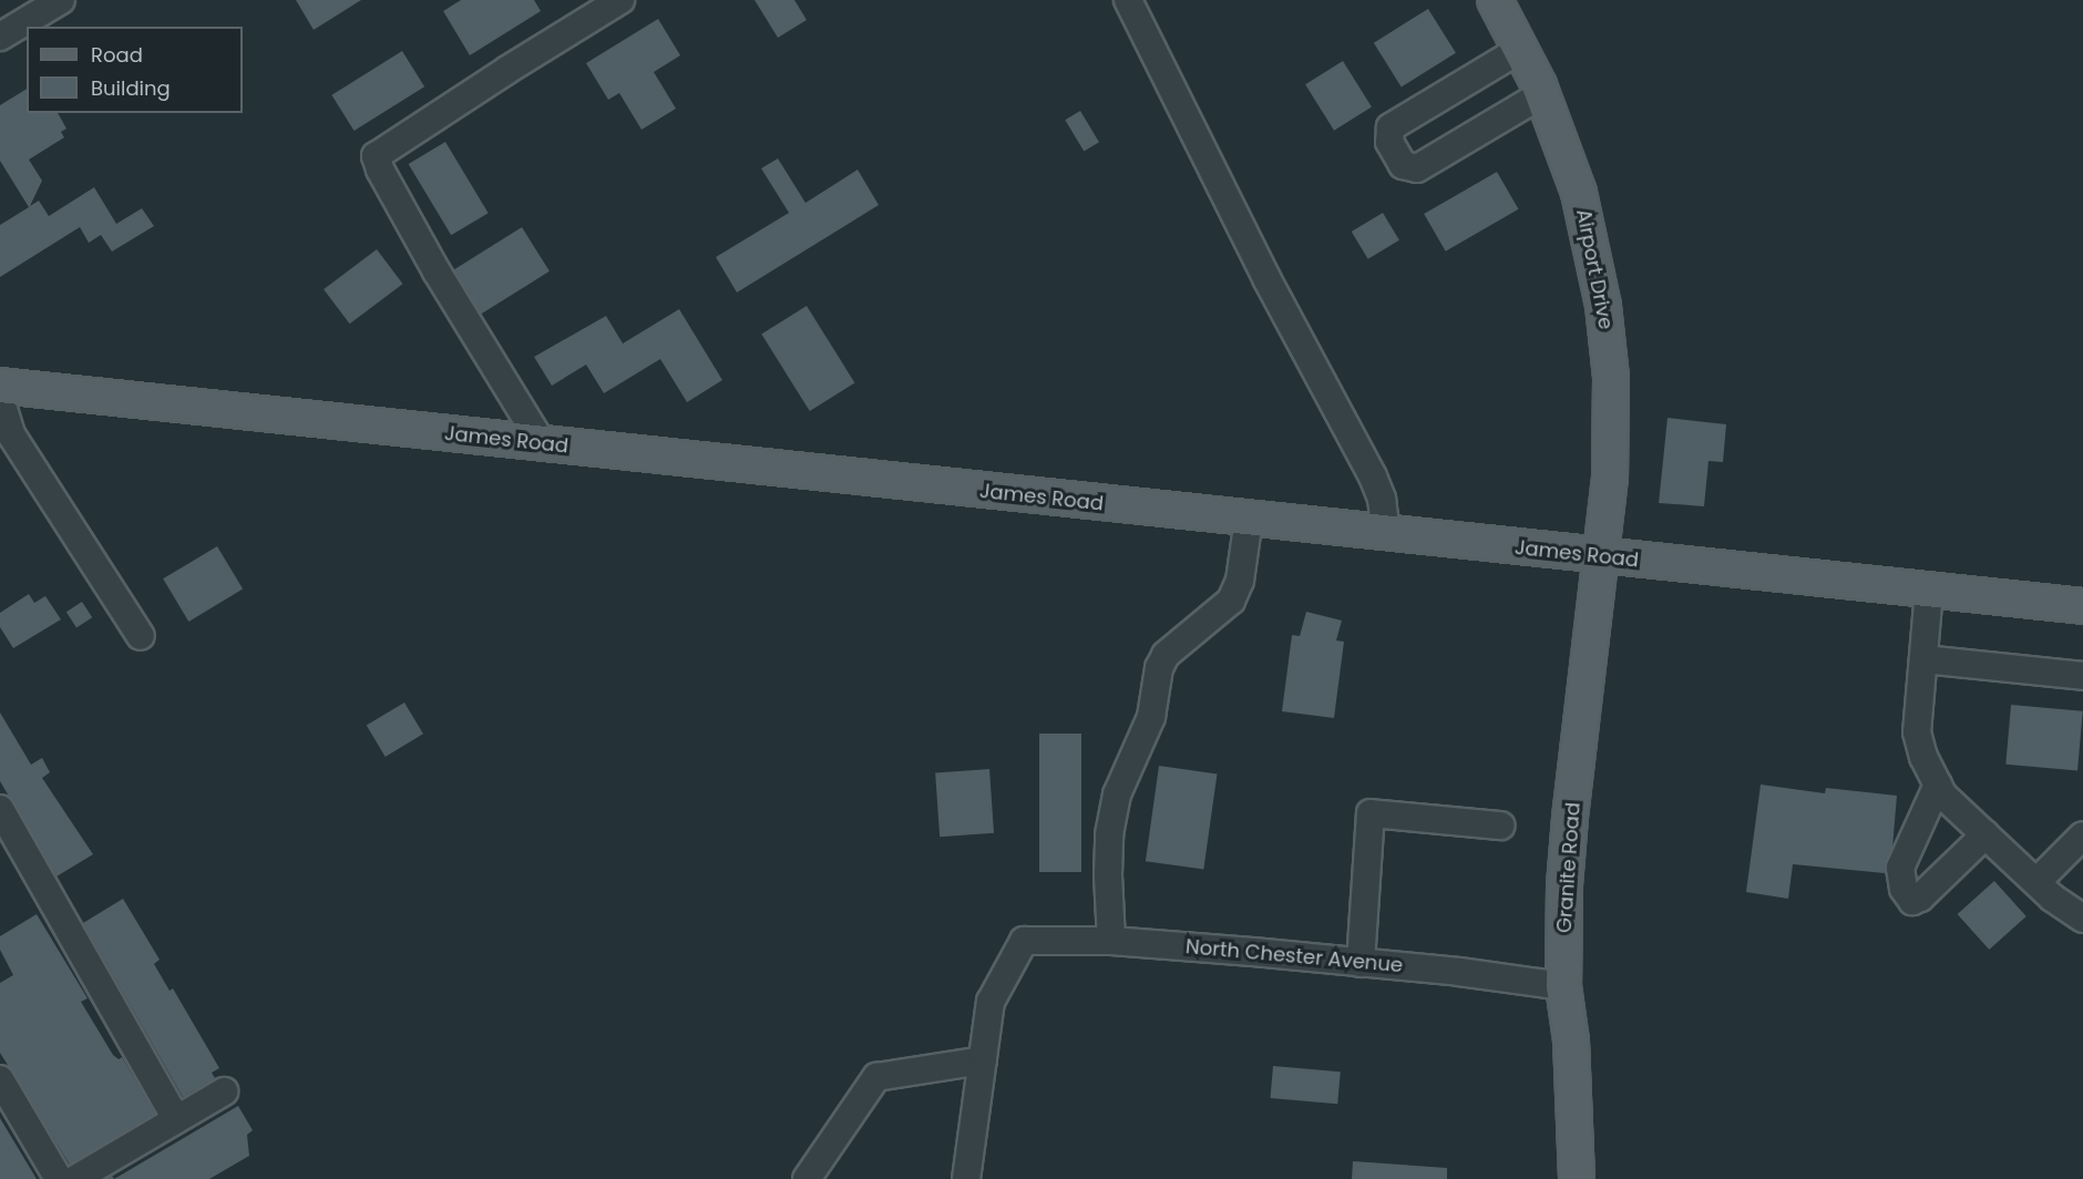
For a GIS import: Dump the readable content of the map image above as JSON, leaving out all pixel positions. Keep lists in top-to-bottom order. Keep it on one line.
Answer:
{"streets":{"main road":["Airport Drive","James Road","Granite Road"],"street":["North Chester Avenue"]},"crossings":[["Airport Drive","James Road"],["Airport Drive","Granite Road"],["James Road","Granite Road"],["Granite Road","North Chester Avenue"]],"legend":["Road","Building"]}
